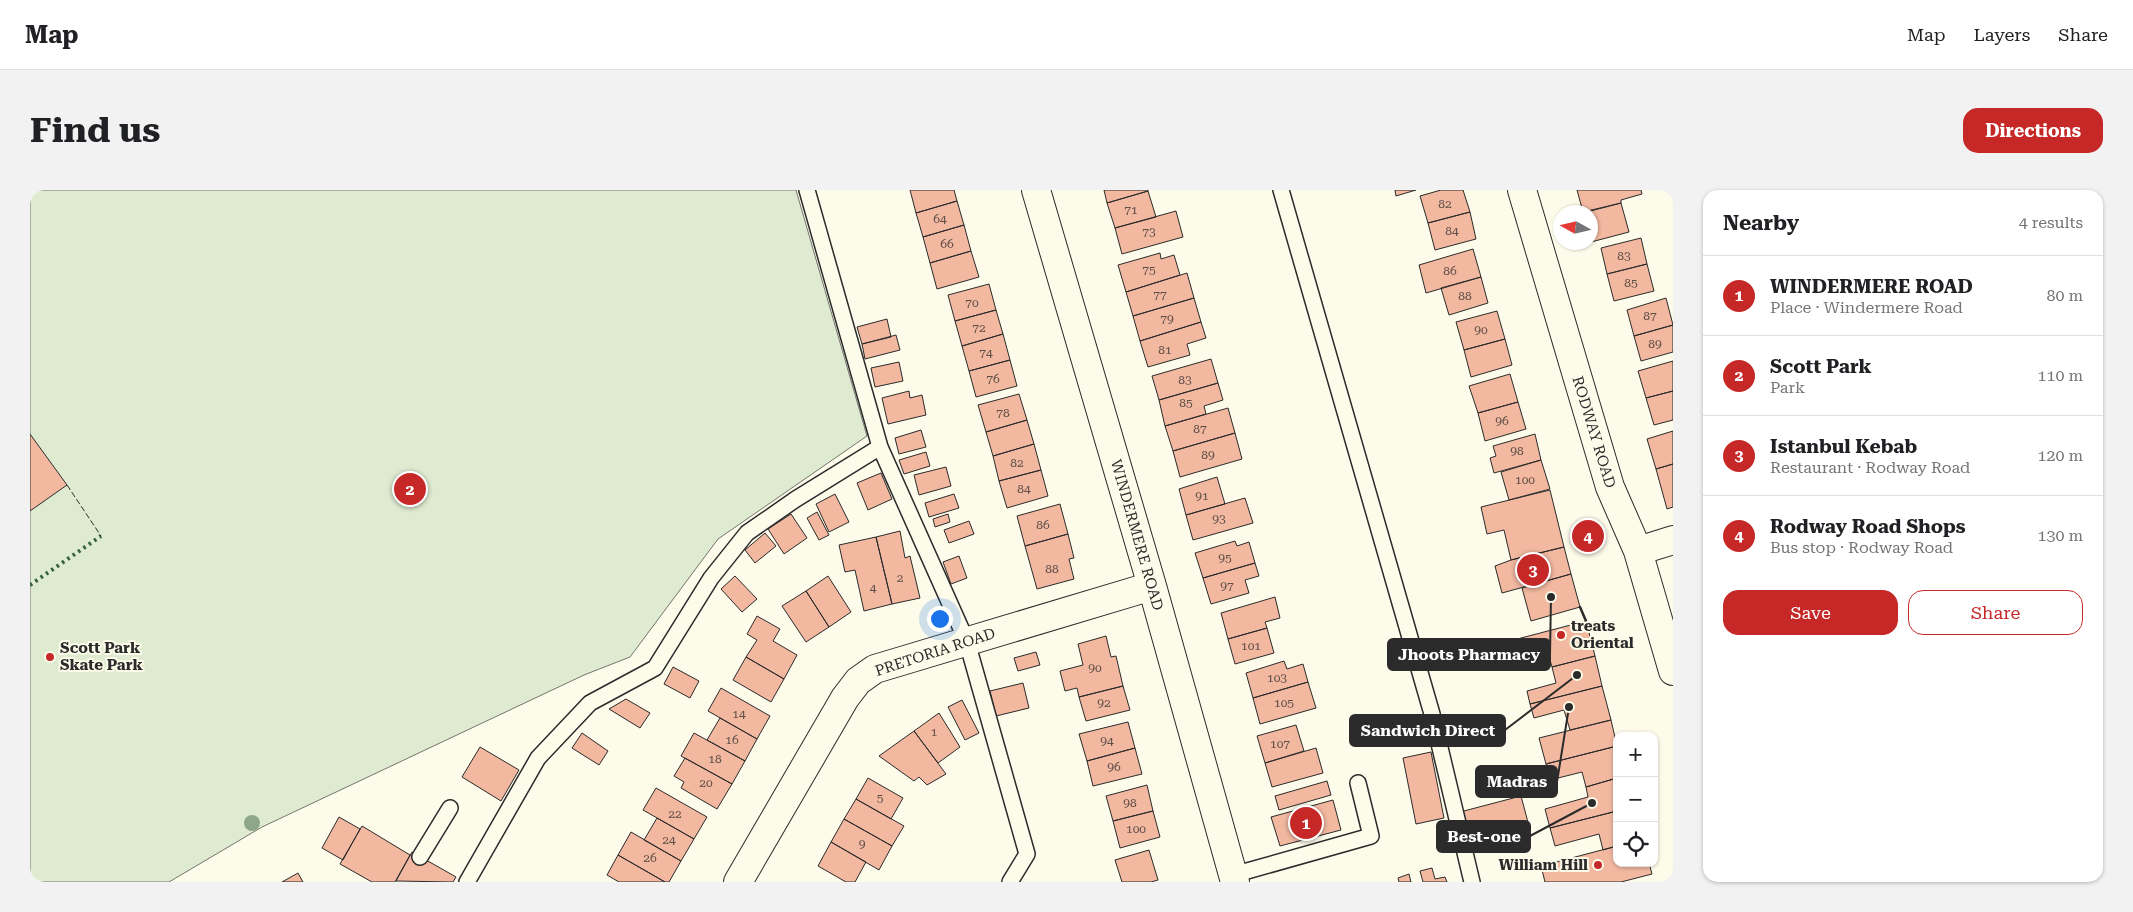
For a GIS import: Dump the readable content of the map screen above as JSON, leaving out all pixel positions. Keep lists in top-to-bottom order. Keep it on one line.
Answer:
{"streets":{"street":["RODWAY ROAD","WINDERMERE ROAD","PRETORIA ROAD"]},"crossings":[["WINDERMERE ROAD","PRETORIA ROAD"]],"places":["Jhoots Pharmacy","treats Oriental","Scott Park Skate Park","Sandwich Direct","Madras","Best-one","William Hill"],"house_numbers":["82","71","64","84","73","66","83","75","86","85","77","88","70","87","79","72","90","89","81","74","76","83","85","78","96","87","98","89","82","100","84","91","93","86","95","88","2","97","4","101","90","103","92","105","14","1","16","94","107","18","96","20","5","98","22","100","24","9","26"],"north":"left","page":{"header":"Map","nav":["Map","Layers","Share"],"buttons":["Directions",["Save","Share"]],"title":"Find us","heading":["Nearby","4 results"],"list":[{"mark":"1","name":"WINDERMERE ROAD","note":"Place · Windermere Road","value":"80 m"},{"mark":"2","name":"Scott Park","note":"Park","value":"110 m"},{"mark":"3","name":"Istanbul Kebab","note":"Restaurant · Rodway Road","value":"120 m"},{"mark":"4","name":"Rodway Road Shops","note":"Bus stop · Rodway Road","value":"130 m"}],"pins":["2","4","3","1"],"map_buttons":["+","−"]}}
